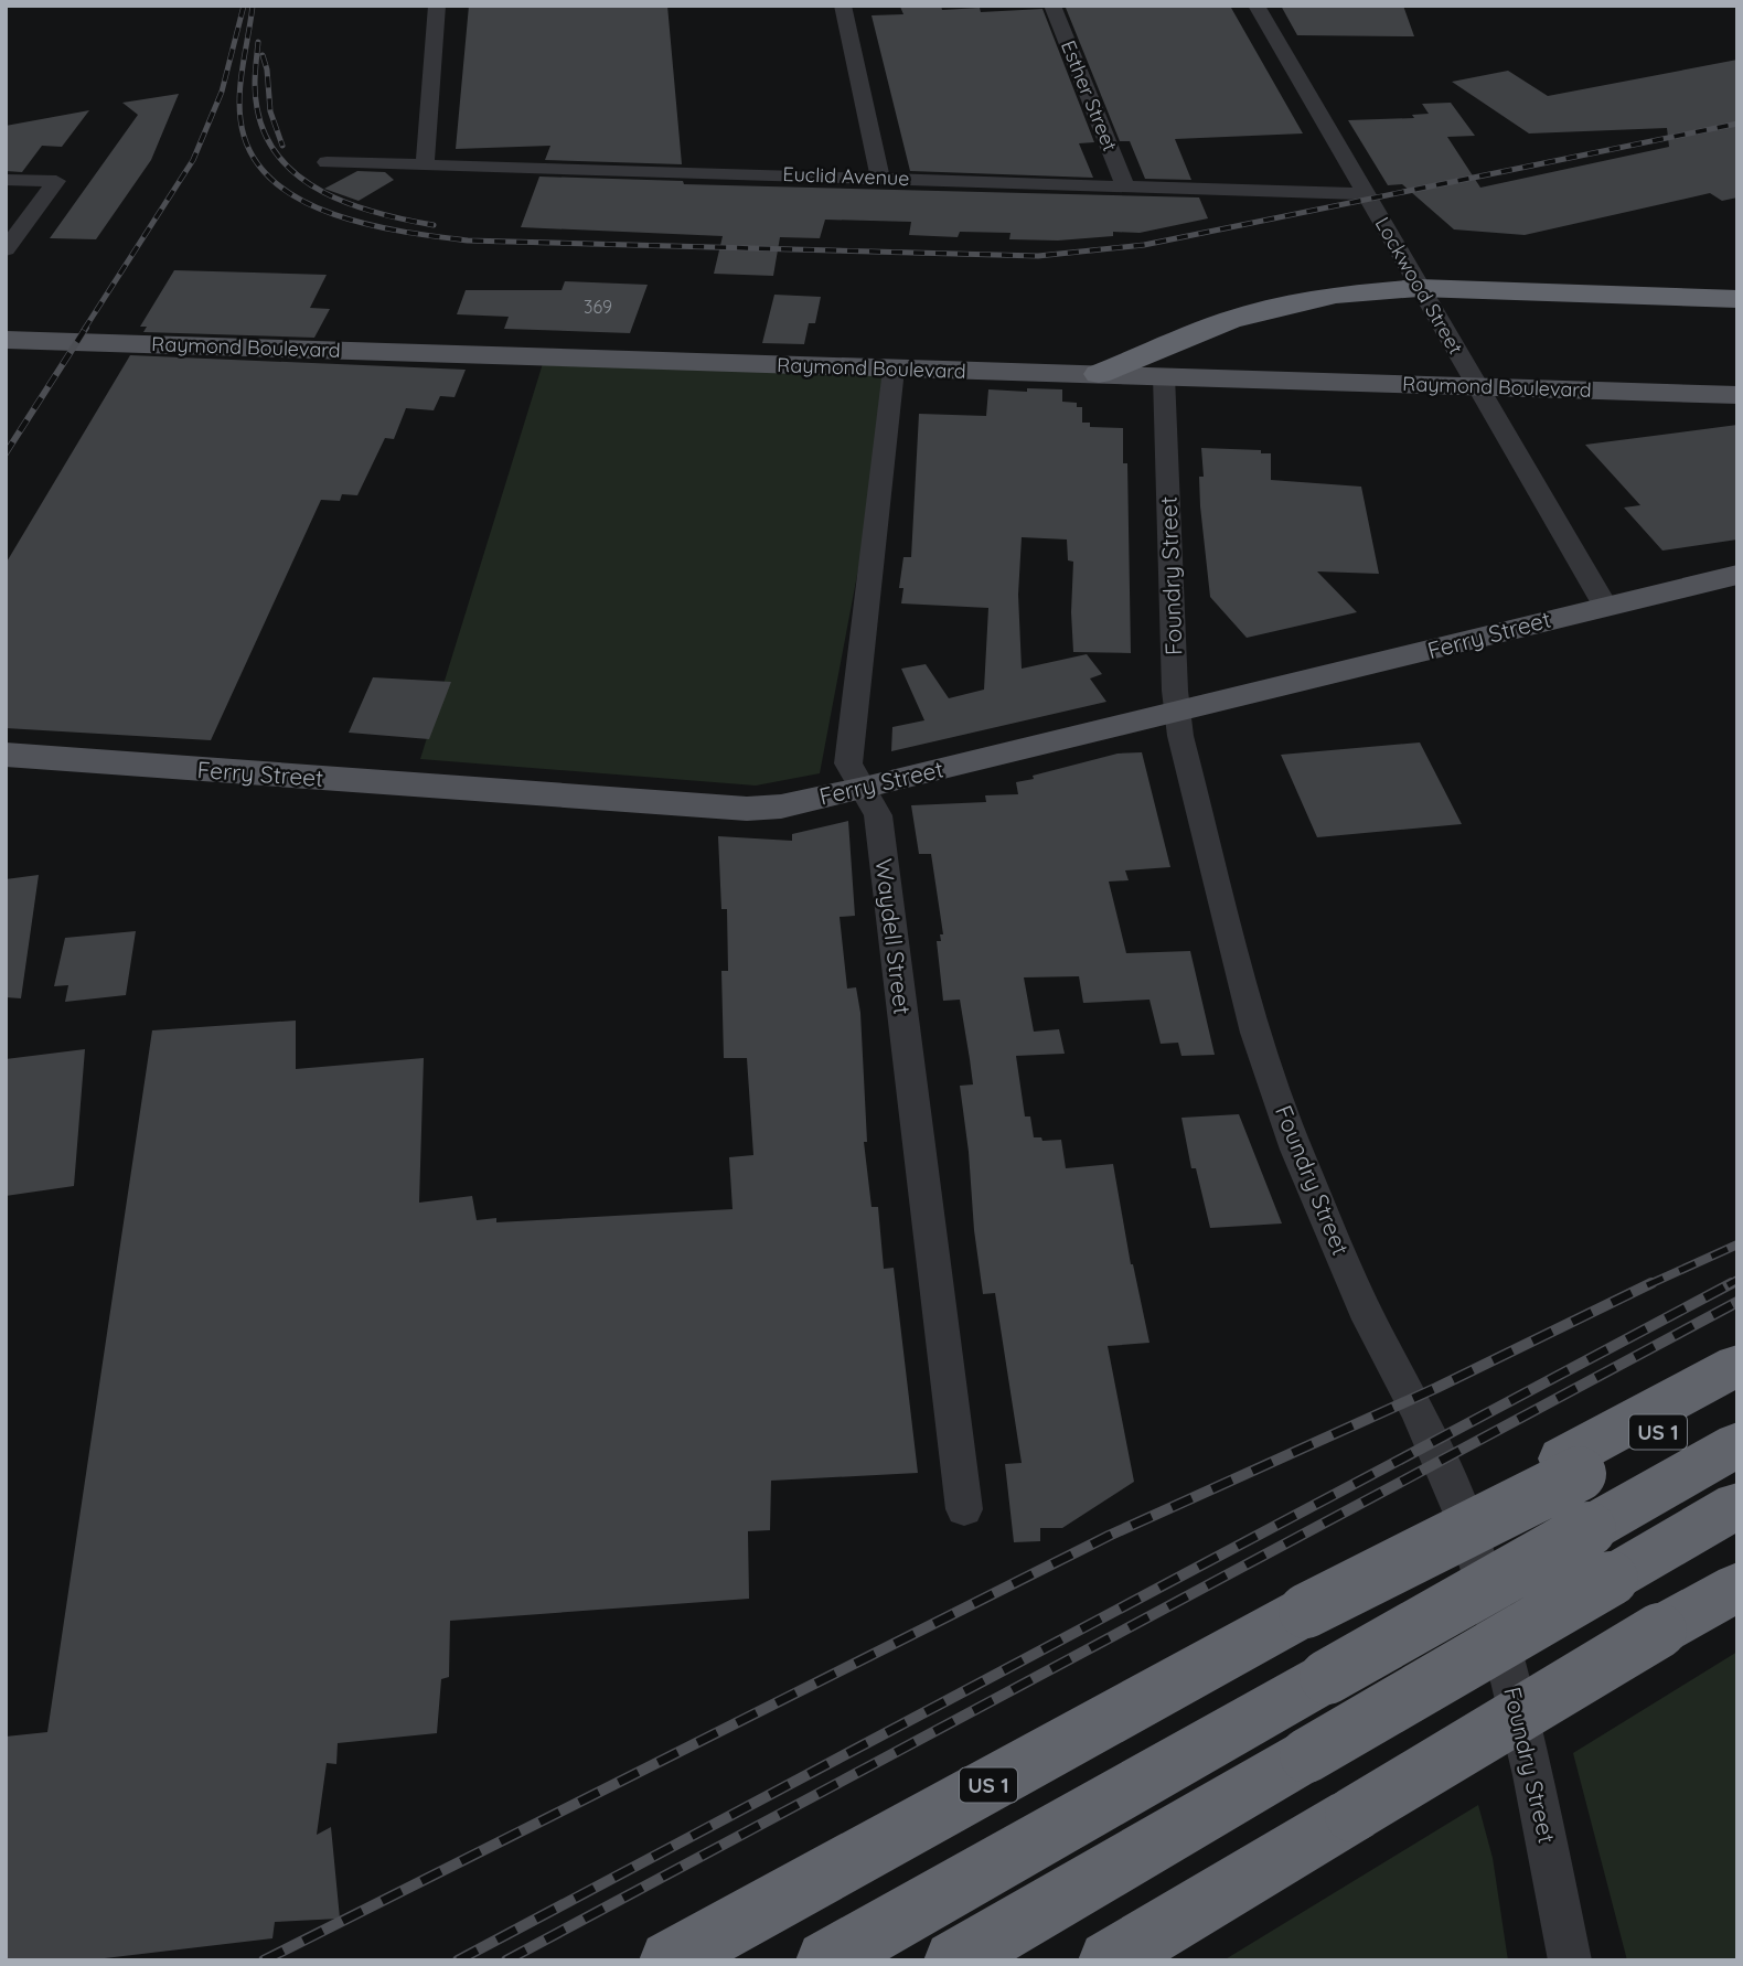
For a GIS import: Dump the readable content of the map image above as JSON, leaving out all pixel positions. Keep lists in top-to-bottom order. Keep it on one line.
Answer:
{"streets":{"highway":["US 1"],"main road":["Raymond Boulevard","Ferry Street"],"street":["Esther Street","Euclid Avenue","Lockwood Street","Foundry Street","Waydell Street"]},"crossings":[["Esther Street","Euclid Avenue"],["Euclid Avenue","Lockwood Street"],["Lockwood Street","Raymond Boulevard"],["Lockwood Street","Ferry Street"],["Raymond Boulevard","Foundry Street"],["Raymond Boulevard","Waydell Street"],["Foundry Street","Ferry Street"],["Ferry Street","Waydell Street"]],"house_numbers":["369"]}
